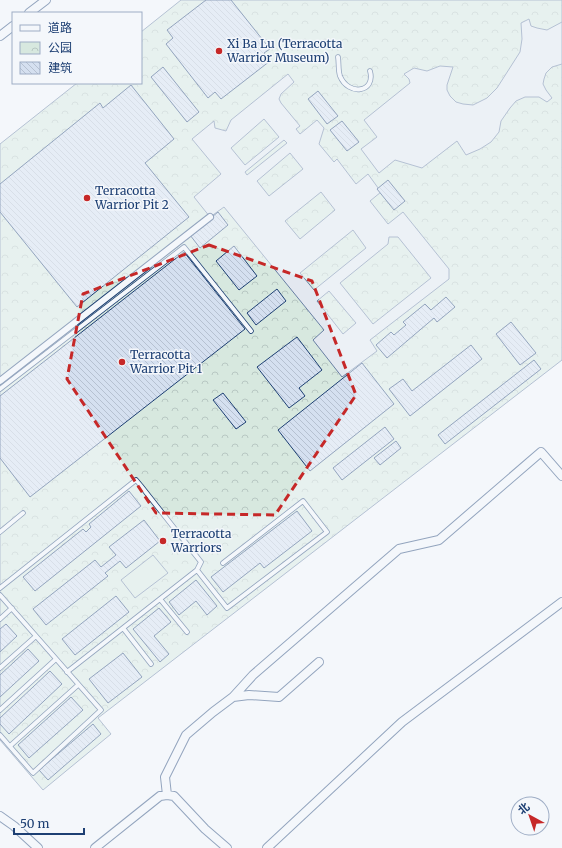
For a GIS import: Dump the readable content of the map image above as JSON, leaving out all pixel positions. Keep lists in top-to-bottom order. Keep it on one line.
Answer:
{"places":["Xi Ba Lu (Terracotta Warrior Museum)","Terracotta Warrior Pit 2","Terracotta Warrior Pit 1","Terracotta Warriors"],"legend":["道路","公园","建筑"],"scale_bar":"50 m","north":"top left"}
